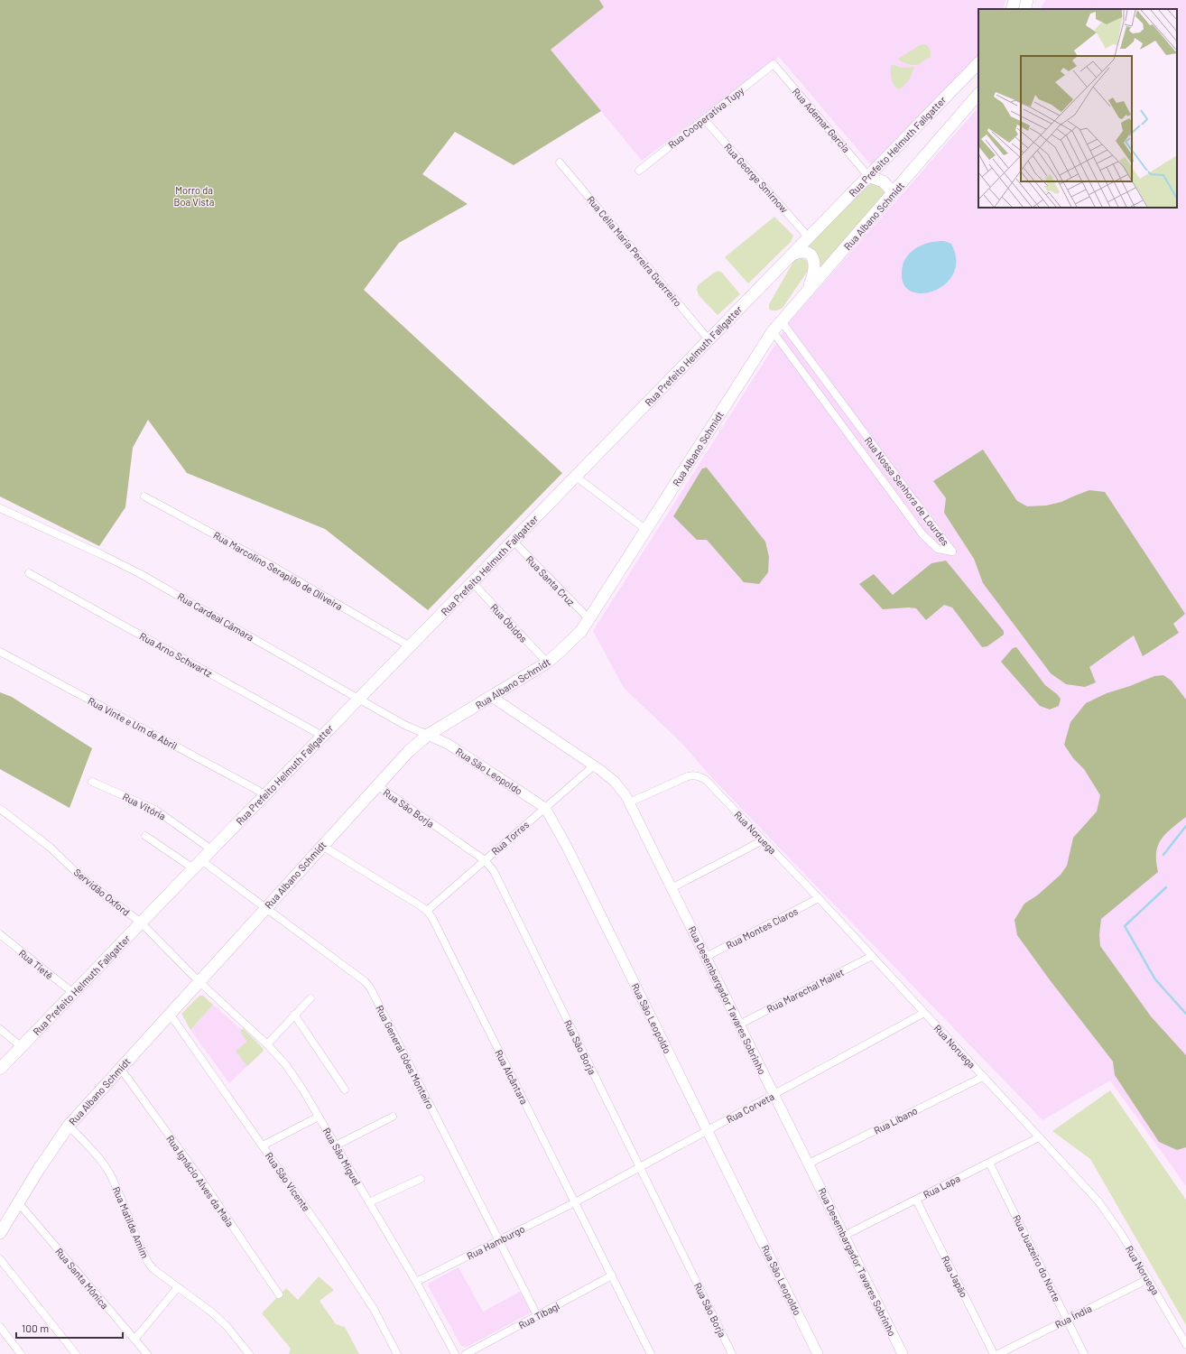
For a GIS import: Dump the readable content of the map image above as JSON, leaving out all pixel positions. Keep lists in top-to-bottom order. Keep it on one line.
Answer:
{"streets":{"main road":["Rua Prefeito Helmuth Fallgatter","Rua Albano Schmidt"],"street":["Rua Cooperativa Tupy","Rua Ademar Garcia","Rua George Smirnow","Rua Célia Maria Pereira Guerreiro","Rua Nossa Senhora de Lourdes","Rua Marcolino Serapião de Oliveira","Rua Santa Cruz","Rua Cardeal Câmara","Rua Óbidos","Rua Arno Schwartz","Rua Vinte e Um de Abril","Rua São Leopoldo","Rua Vitória","Rua São Borja","Rua Noruega","Rua Torres","Servidão Oxford","Rua Montes Claros","Rua Tietê","Rua Marechal Mallet","Rua Desembargador Tavares Sobrinho","Rua General Góes Monteiro","Rua Alcântara","Rua Corveta","Rua Líbano","Rua São Miguel","Rua Ignácio Alves da Maia","Rua São Vicente","Rua Lapa","Rua Matilde Amim","Rua Hamburgo","Rua Juazeiro do Norte","Rua Japão","Rua Santa Mônica","Rua Tibagi","Rua Índia"]},"crossings":[["Rua Cooperativa Tupy","Rua Ademar Garcia"],["Rua Cooperativa Tupy","Rua George Smirnow"],["Rua Ademar Garcia","Rua Prefeito Helmuth Fallgatter"],["Rua Prefeito Helmuth Fallgatter","Rua George Smirnow"],["Rua Prefeito Helmuth Fallgatter","Rua Célia Maria Pereira Guerreiro"],["Rua Prefeito Helmuth Fallgatter","Rua Marcolino Serapião de Oliveira"],["Rua Prefeito Helmuth Fallgatter","Rua Santa Cruz"],["Rua Prefeito Helmuth Fallgatter","Rua Cardeal Câmara"],["Rua Prefeito Helmuth Fallgatter","Rua Óbidos"],["Rua Prefeito Helmuth Fallgatter","Rua Arno Schwartz"],["Rua Prefeito Helmuth Fallgatter","Rua Vinte e Um de Abril"],["Rua Prefeito Helmuth Fallgatter","Rua Vitória"],["Rua Prefeito Helmuth Fallgatter","Servidão Oxford"],["Rua Prefeito Helmuth Fallgatter","Rua Tietê"],["Rua Prefeito Helmuth Fallgatter","Rua General Góes Monteiro"],["Rua Albano Schmidt","Rua Nossa Senhora de Lourdes"],["Rua Albano Schmidt","Rua Santa Cruz"],["Rua Albano Schmidt","Rua Cardeal Câmara"],["Rua Albano Schmidt","Rua Óbidos"],["Rua Albano Schmidt","Rua São Leopoldo"],["Rua Albano Schmidt","Rua São Borja"],["Rua Albano Schmidt","Servidão Oxford"],["Rua Albano Schmidt","Rua Desembargador Tavares Sobrinho"],["Rua Albano Schmidt","Rua General Góes Monteiro"],["Rua Albano Schmidt","Rua Alcântara"],["Rua Albano Schmidt","Rua São Miguel"],["Rua Albano Schmidt","Rua Ignácio Alves da Maia"],["Rua Albano Schmidt","Rua São Vicente"],["Rua Albano Schmidt","Rua Matilde Amim"],["Rua Albano Schmidt","Rua Santa Mônica"],["Rua Cardeal Câmara","Rua São Leopoldo"],["Rua São Leopoldo","Rua Torres"],["Rua São Leopoldo","Rua Corveta"],["Rua São Borja","Rua Torres"],["Rua São Borja","Rua Corveta"],["Rua Noruega","Rua Montes Claros"],["Rua Noruega","Rua Marechal Mallet"],["Rua Noruega","Rua Desembargador Tavares Sobrinho"],["Rua Noruega","Rua Corveta"],["Rua Noruega","Rua Líbano"],["Rua Noruega","Rua Lapa"],["Rua Noruega","Rua Índia"],["Rua Torres","Rua Desembargador Tavares Sobrinho"],["Rua Torres","Rua Alcântara"],["Servidão Oxford","Rua São Miguel"],["Rua Montes Claros","Rua Desembargador Tavares Sobrinho"],["Rua Marechal Mallet","Rua Desembargador Tavares Sobrinho"],["Rua Desembargador Tavares Sobrinho","Rua Corveta"],["Rua Desembargador Tavares Sobrinho","Rua Líbano"],["Rua Desembargador Tavares Sobrinho","Rua Lapa"],["Rua General Góes Monteiro","Rua Hamburgo"],["Rua General Góes Monteiro","Rua Tibagi"],["Rua Alcântara","Rua Corveta"],["Rua Alcântara","Rua Hamburgo"],["Rua Alcântara","Rua Tibagi"],["Rua Corveta","Rua Hamburgo"],["Rua São Miguel","Rua Hamburgo"],["Rua Lapa","Rua Juazeiro do Norte"],["Rua Lapa","Rua Japão"],["Rua Juazeiro do Norte","Rua Índia"]],"parks":["Morro da Boa Vista"],"scale_bar":"100 m"}
